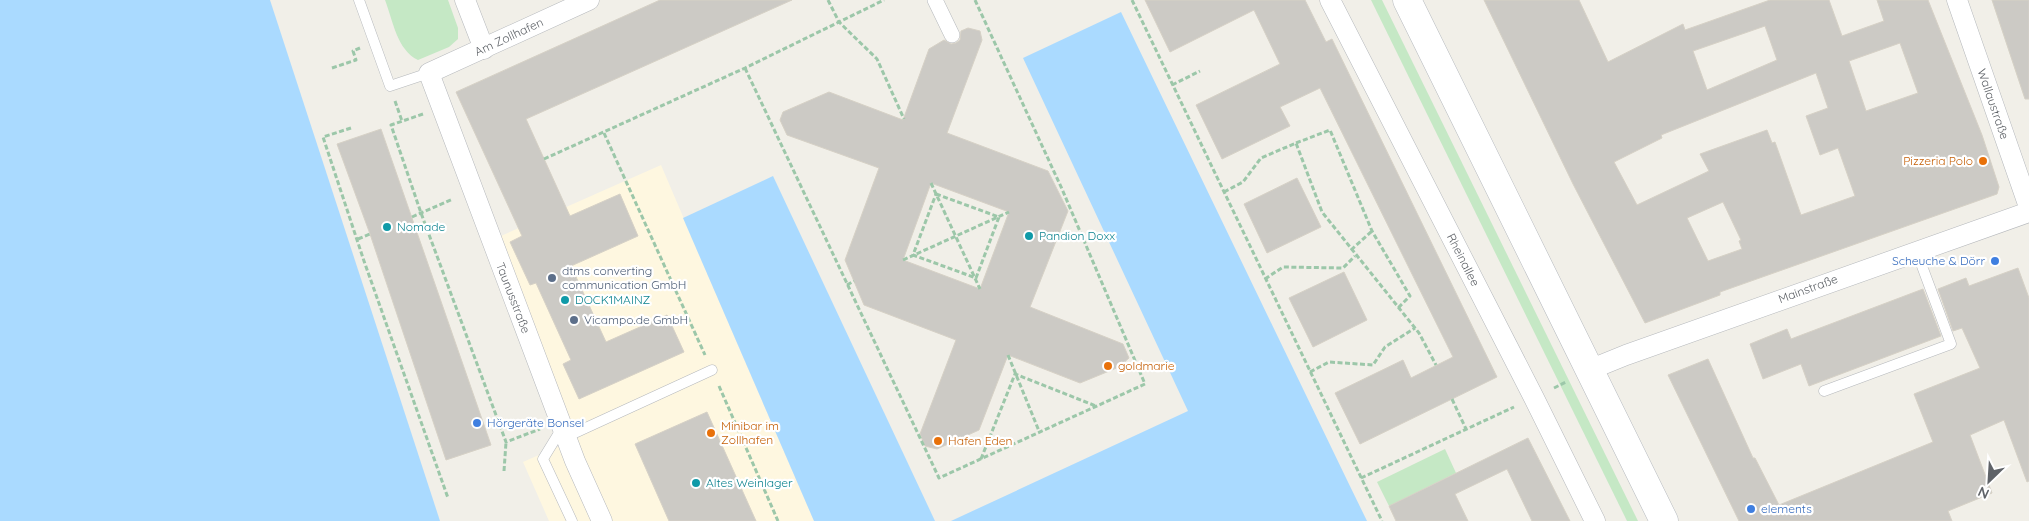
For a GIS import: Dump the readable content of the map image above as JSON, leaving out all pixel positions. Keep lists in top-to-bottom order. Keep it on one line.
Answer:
{"streets":{"street":["Am Zollhafen","Wallaustraße","Rheinallee","Mainstraße","Taunusstraße"]},"crossings":[["Am Zollhafen","Taunusstraße"]],"places":["Pizzeria Polo","Nomade","Pandion Doxx","Scheuche & Dörr","dtms converting communication GmbH","DOCK1MAINZ","Vicampo.de GmbH","goldmarie","Hörgeräte Bonsel","Minibar im Zollhafen","Hafen Eden","Altes Weinlager","elements"],"north":"bottom left"}
